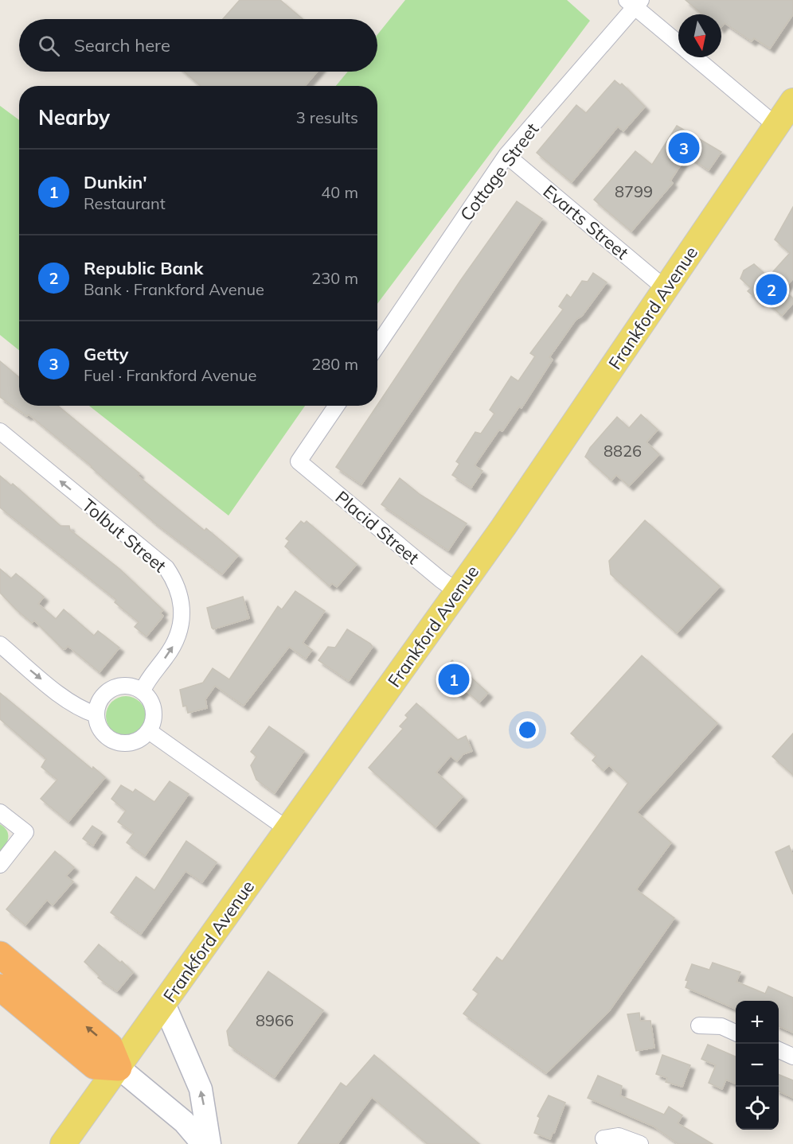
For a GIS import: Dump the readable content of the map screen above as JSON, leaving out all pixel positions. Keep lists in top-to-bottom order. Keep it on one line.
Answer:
{"streets":{"main road":["Frankford Avenue"],"street":["Cottage Street","Evarts Street","Placid Street","Tolbut Street"]},"crossings":[["Cottage Street","Evarts Street"],["Evarts Street","Frankford Avenue"],["Frankford Avenue","Placid Street"]],"one_way":["Tolbut Street"],"house_numbers":["8799","8826","8966"],"north":"bottom","page":{"search":"Search here","heading":["Nearby","3 results"],"pins":["3","2","1"],"list":[{"mark":"1","name":"Dunkin'","note":"Restaurant","value":"40 m"},{"mark":"2","name":"Republic Bank","note":"Bank · Frankford Avenue","value":"230 m"},{"mark":"3","name":"Getty","note":"Fuel · Frankford Avenue","value":"280 m"}],"map_buttons":["+","−"]}}
